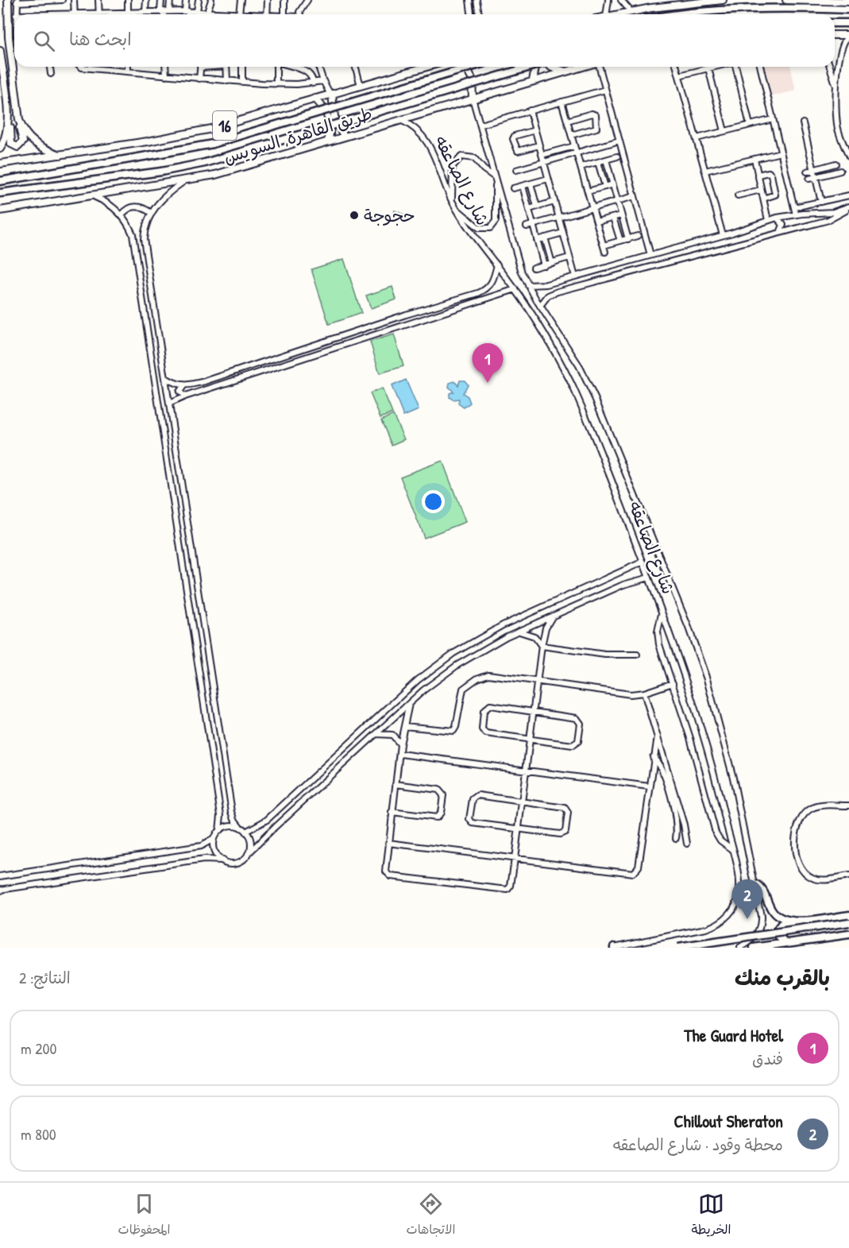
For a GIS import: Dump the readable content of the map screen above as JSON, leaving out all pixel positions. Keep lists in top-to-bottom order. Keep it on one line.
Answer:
{"streets":{"highway":["16"],"main road":["طريق القاهرة, السويس"],"street":["شارع الصاعقه"]},"crossings":[["طريق القاهرة, السويس","شارع الصاعقه"]],"places":["حجوجة"],"page":{"search":"ابحث هنا","pins":["1","2"],"heading":["بالقرب منك","النتائج: 2"],"list":[{"mark":"1","name":"The Guard Hotel","note":"فندق","value":"200 m"},{"mark":"2","name":"Chillout Sheraton","note":"محطة وقود · شارع الصاعقه","value":"800 m"}],"nav":["الخريطة","الاتجاهات","المحفوظات"]}}
